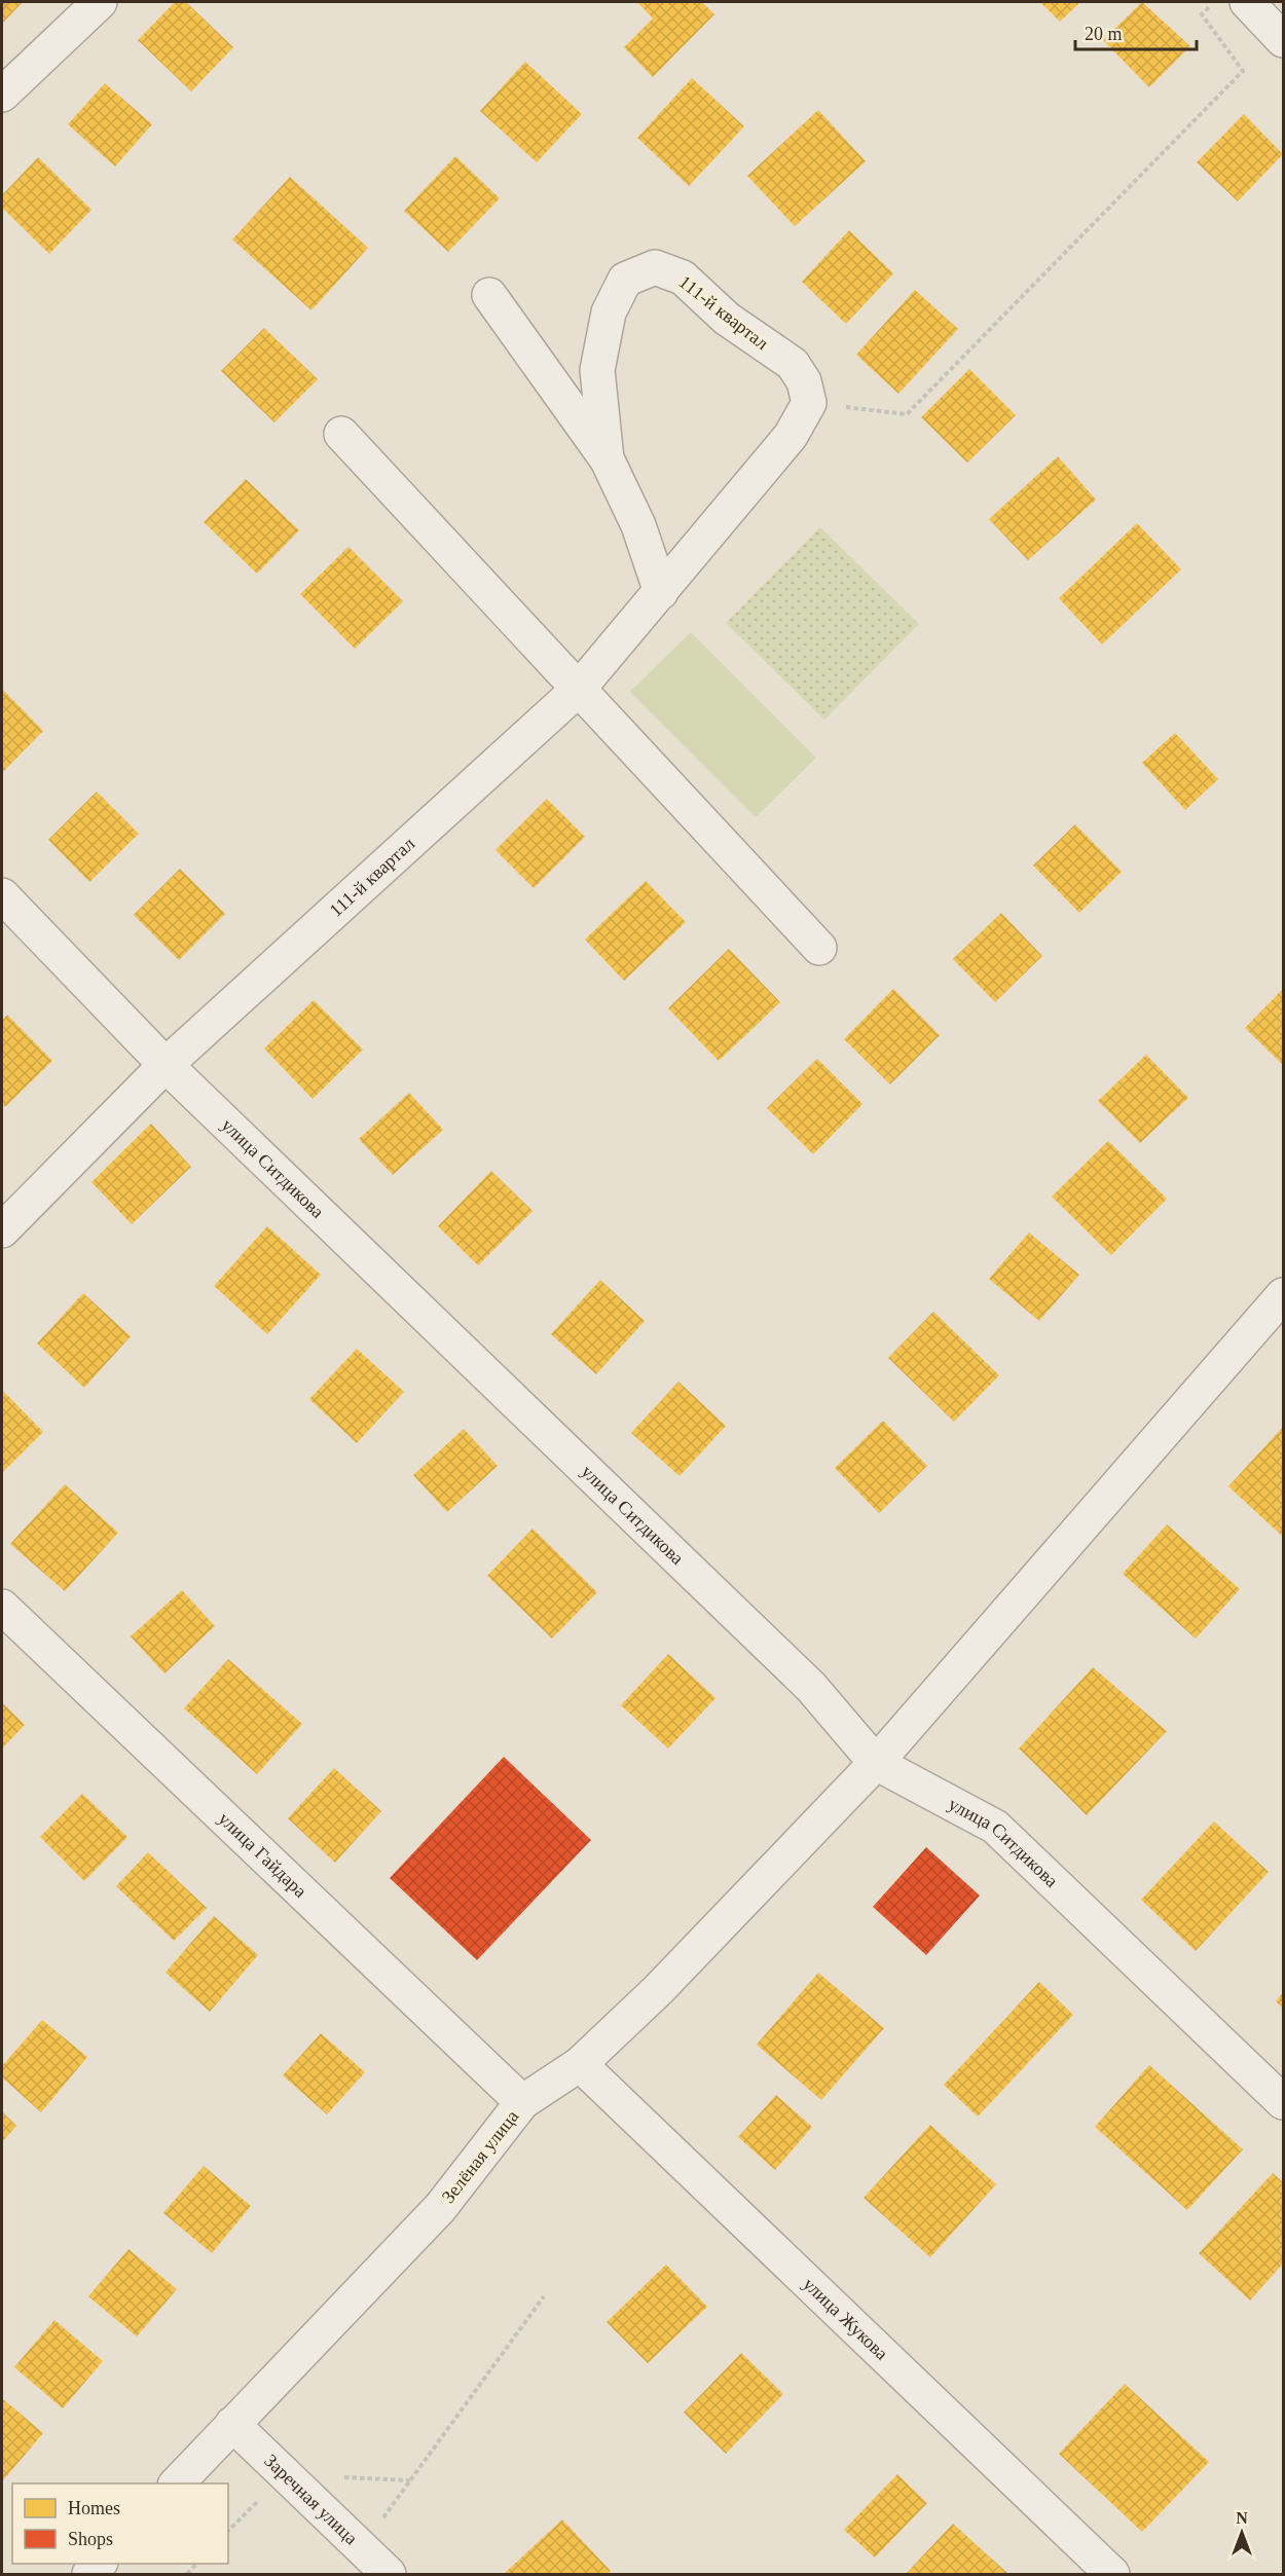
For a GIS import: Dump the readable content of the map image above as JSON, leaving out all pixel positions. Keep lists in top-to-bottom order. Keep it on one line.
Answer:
{"streets":{"street":["111-й квартал","улица Ситдикова","улица Гайдара","Зелёная улица","улица Жукова","Заречная улица"]},"crossings":[["111-й квартал","улица Ситдикова"],["улица Ситдикова","Зелёная улица"],["улица Гайдара","Зелёная улица"],["Зелёная улица","улица Жукова"],["Зелёная улица","Заречная улица"]],"legend":["Homes","Shops"],"scale_bar":"20 m","north":"top"}
